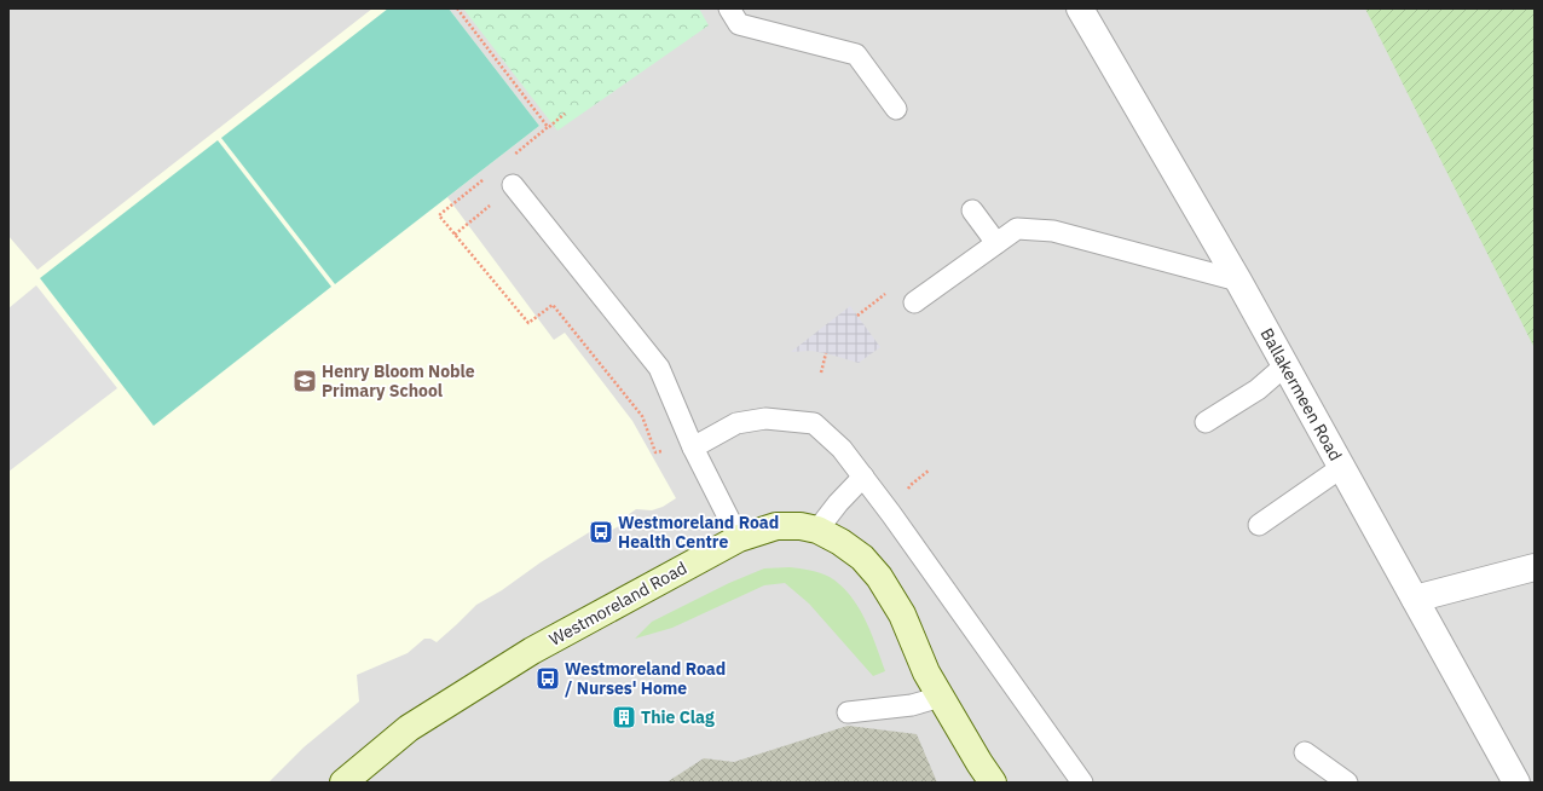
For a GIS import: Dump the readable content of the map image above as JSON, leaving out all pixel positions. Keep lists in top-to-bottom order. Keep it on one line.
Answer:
{"streets":{"main road":["Westmoreland Road"],"street":["Ballakermeen Road"]},"places":{"school or university":["Henry Bloom Noble Primary School"],"bus stop":["Westmoreland Road Health Centre","Westmoreland Road / Nurses' Home"],"building":["Thie Clag"]}}
